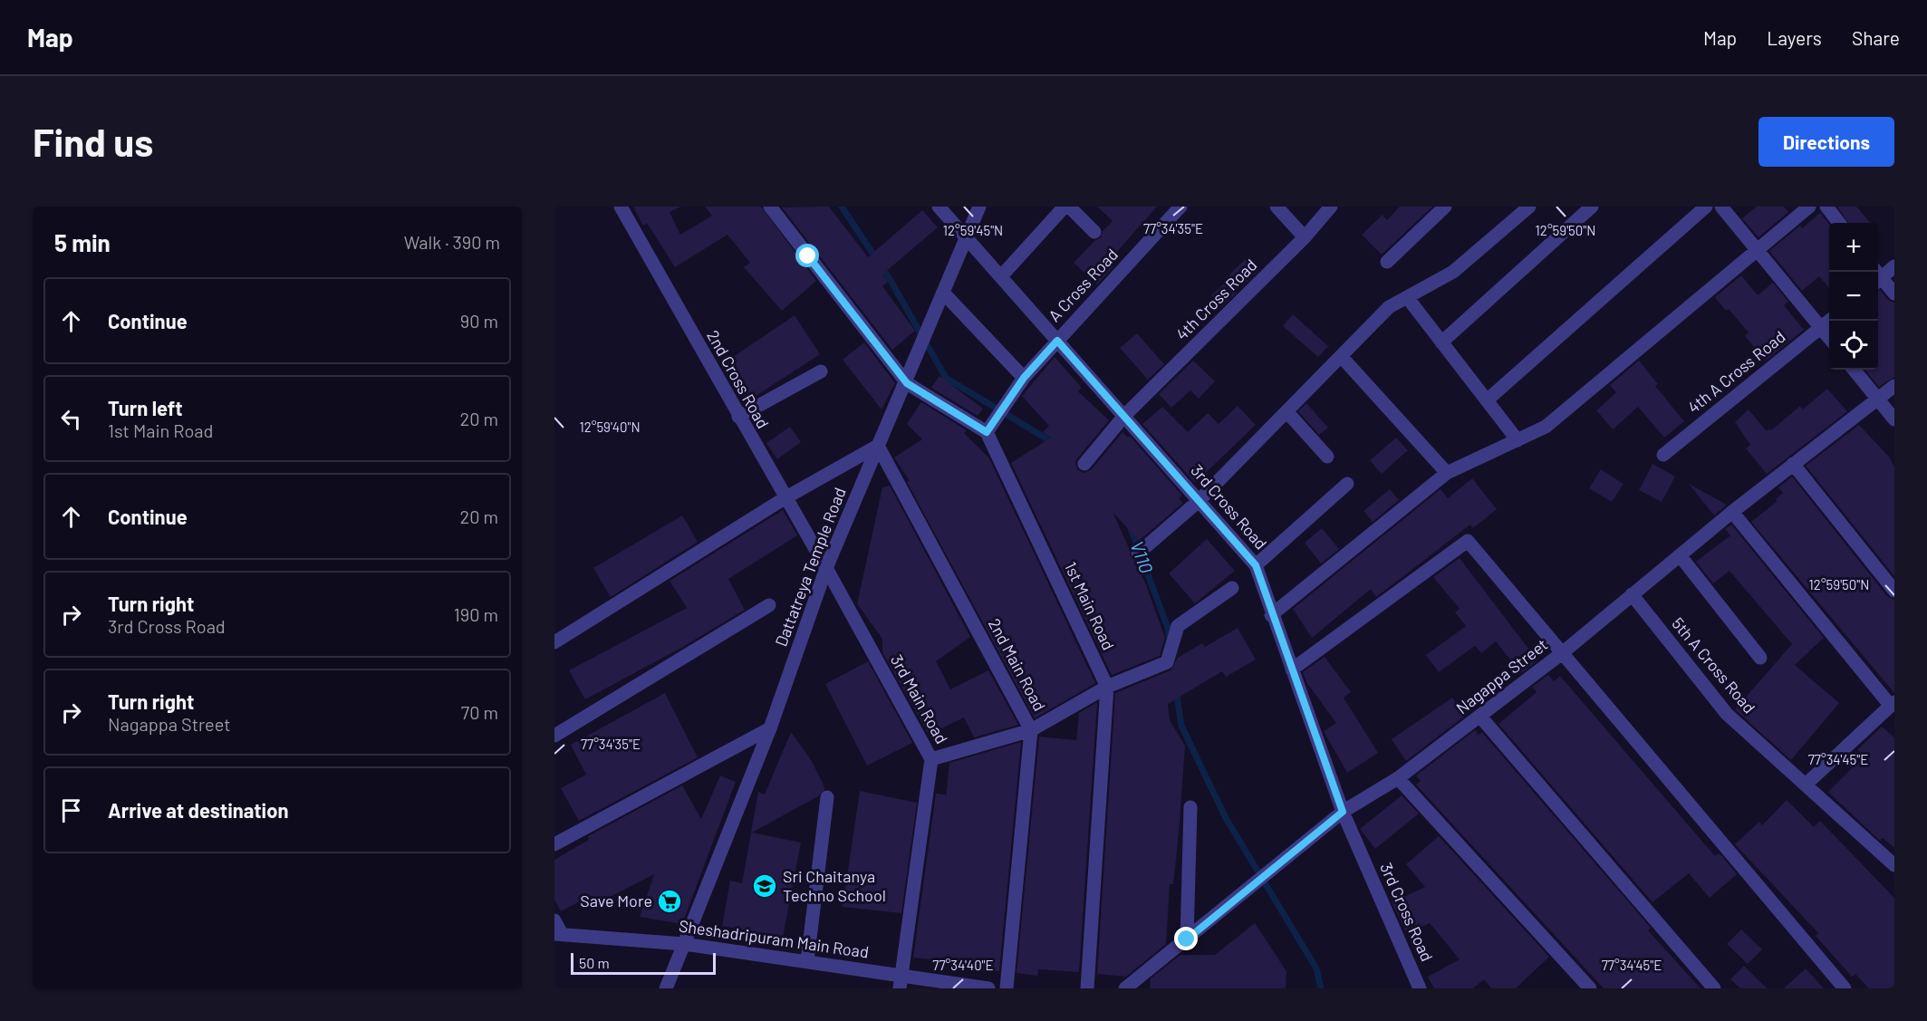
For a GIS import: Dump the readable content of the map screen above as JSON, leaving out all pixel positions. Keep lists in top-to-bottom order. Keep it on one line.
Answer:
{"streets":{"street":["A Cross Road","4th Cross Road","4th A Cross Road","2nd Cross Road","3rd Cross Road","Dattatreya Temple Road","1st Main Road","2nd Main Road","5th A Cross Road","Nagappa Street","3rd Main Road","Sheshadripuram Main Road"]},"crossings":[["A Cross Road","3rd Cross Road"],["4th Cross Road","3rd Cross Road"],["2nd Cross Road","Dattatreya Temple Road"],["2nd Cross Road","3rd Main Road"],["3rd Cross Road","Dattatreya Temple Road"],["3rd Cross Road","Nagappa Street"],["Dattatreya Temple Road","2nd Main Road"],["Dattatreya Temple Road","3rd Main Road"],["Dattatreya Temple Road","Sheshadripuram Main Road"],["5th A Cross Road","Nagappa Street"],["3rd Main Road","Sheshadripuram Main Road"]],"water":["V110"],"places":{"school or university":["Sri Chaitanya Techno School"],"supermarket":["Save More"]},"scale_bar":"50 m","page":{"header":"Map","nav":["Map","Layers","Share"],"buttons":"Directions","title":"Find us","heading":["5 min","Walk · 390 m"],"map_buttons":["+","−"],"list":[["Continue","90 m"],["Turn left","1st Main Road","20 m"],["Continue","20 m"],["Turn right","3rd Cross Road","190 m"],["Turn right","Nagappa Street","70 m"],"Arrive at destination"],"scale":"50 m"},"coordinates":["77°34'35\"E","12°59'50\"N","12°59'45\"N","12°59'40\"N","77°34'45\"E","77°34'40\"E"]}
